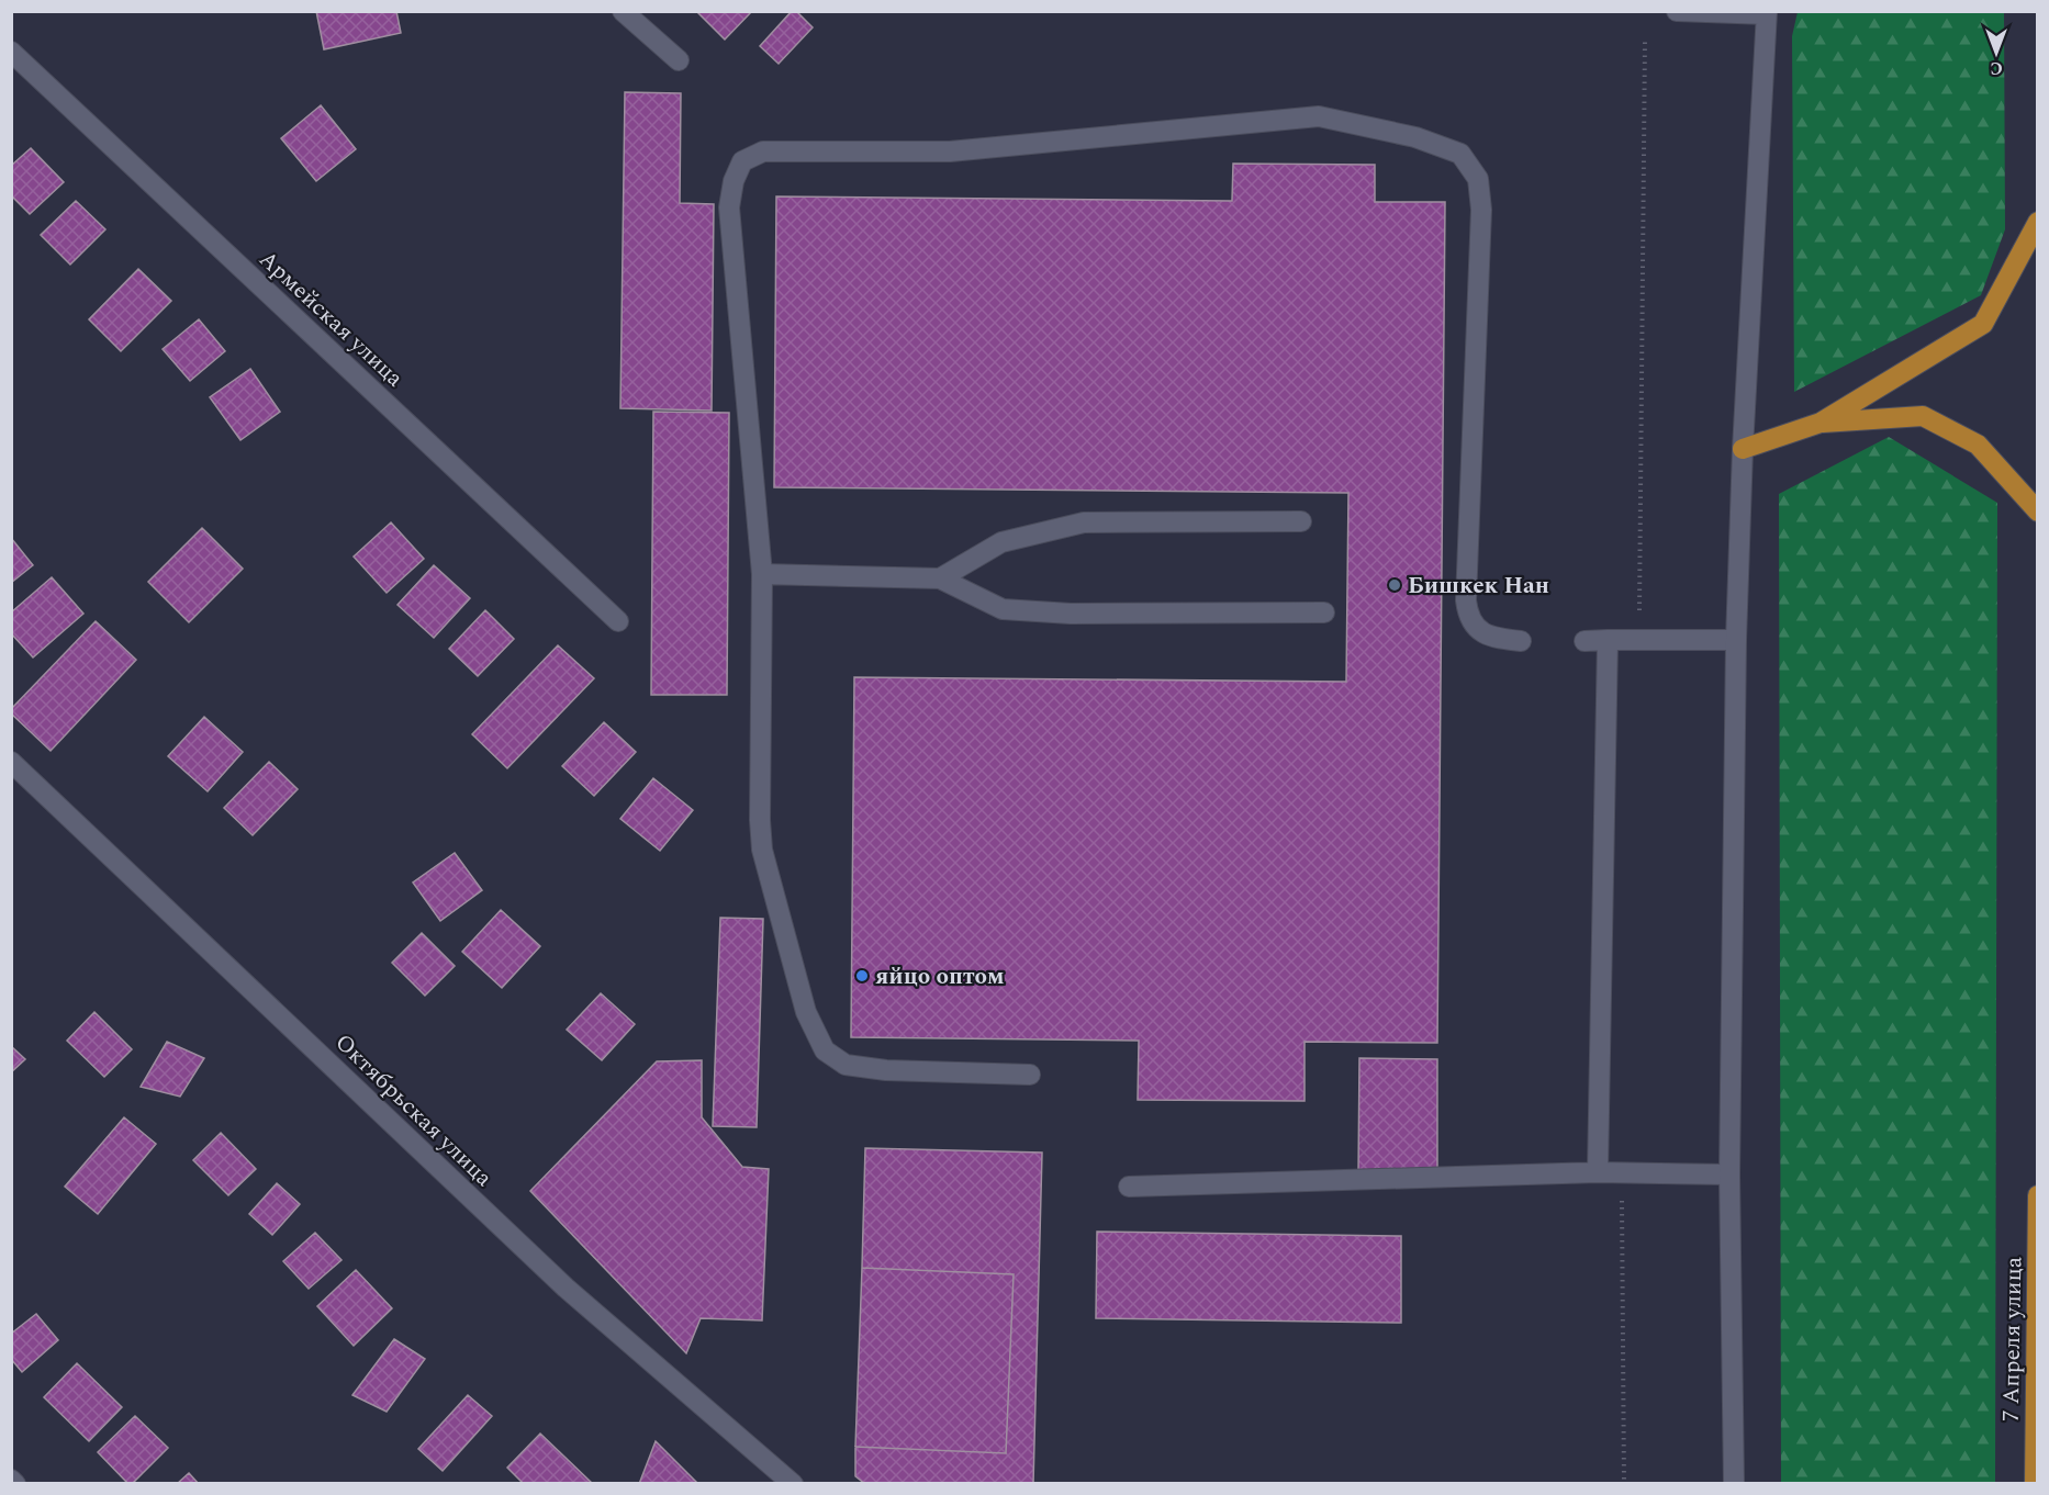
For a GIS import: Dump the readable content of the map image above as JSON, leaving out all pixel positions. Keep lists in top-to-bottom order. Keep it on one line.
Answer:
{"streets":{"main road":["7 Апреля улица"],"street":["Армейская улица","Октябрьская улица"]},"places":["Бишкек Нан","яйцо оптом"],"north":"bottom"}
